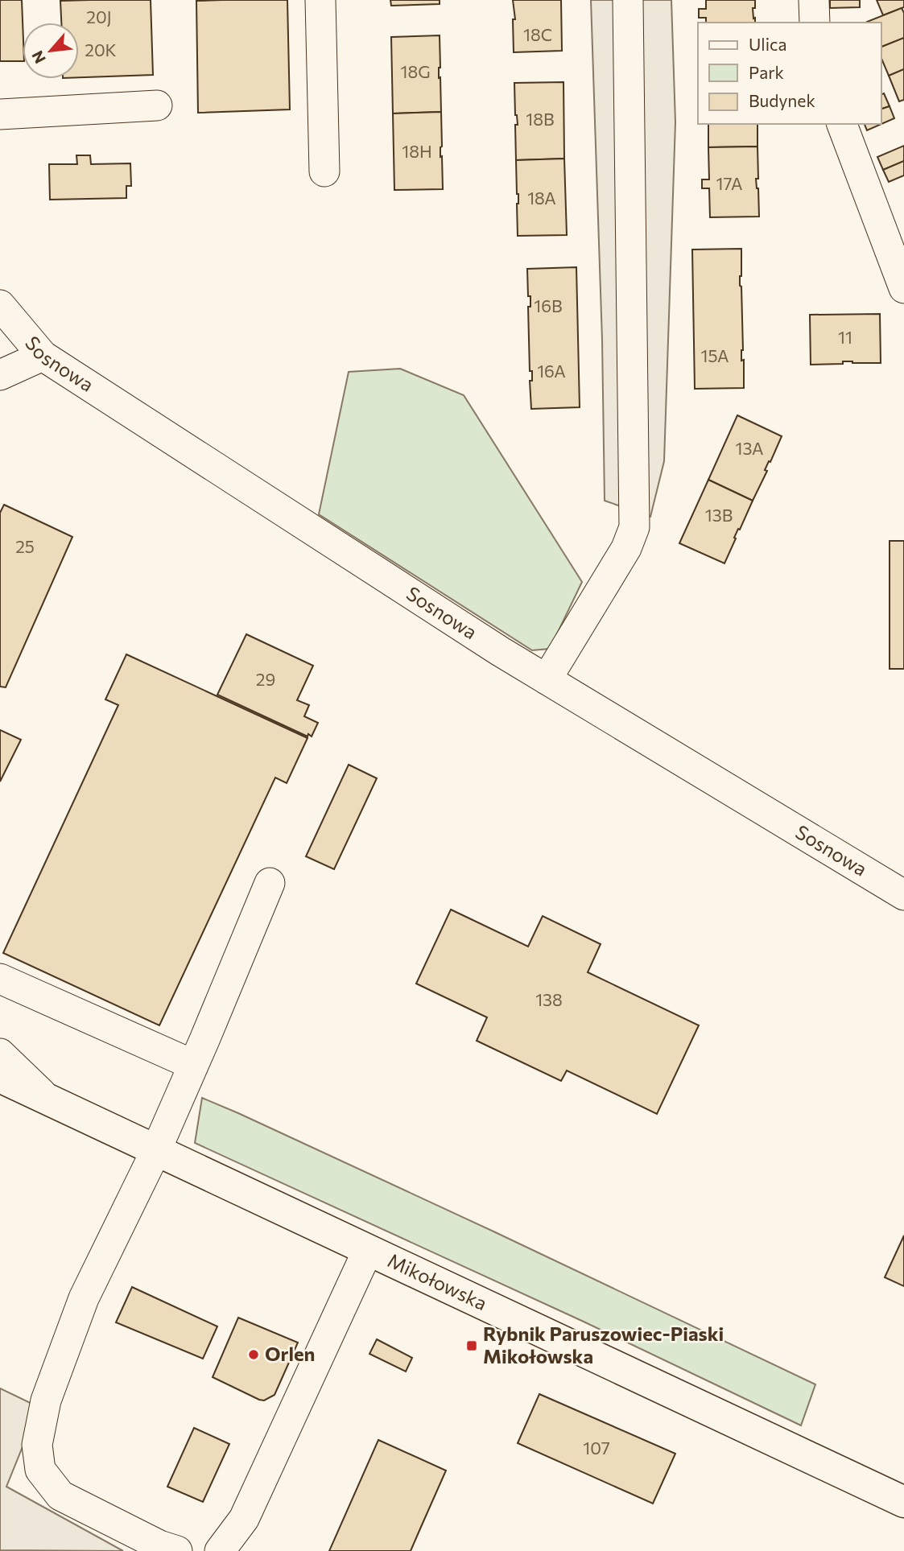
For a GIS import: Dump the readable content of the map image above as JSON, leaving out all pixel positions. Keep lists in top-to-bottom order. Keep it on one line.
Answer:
{"streets":{"main road":["Mikołowska"],"street":["Sosnowa"]},"places":{"transit":["Rybnik Paruszowiec-Piaski Mikołowska"],"other":["Orlen"]},"house_numbers":["20J","18C","20K","18G","18B","18H","17A","18A","16B","11","15A","16A","13A","13B","25","29","138","107"],"legend":["Ulica","Park","Budynek"],"north":"bottom left"}
